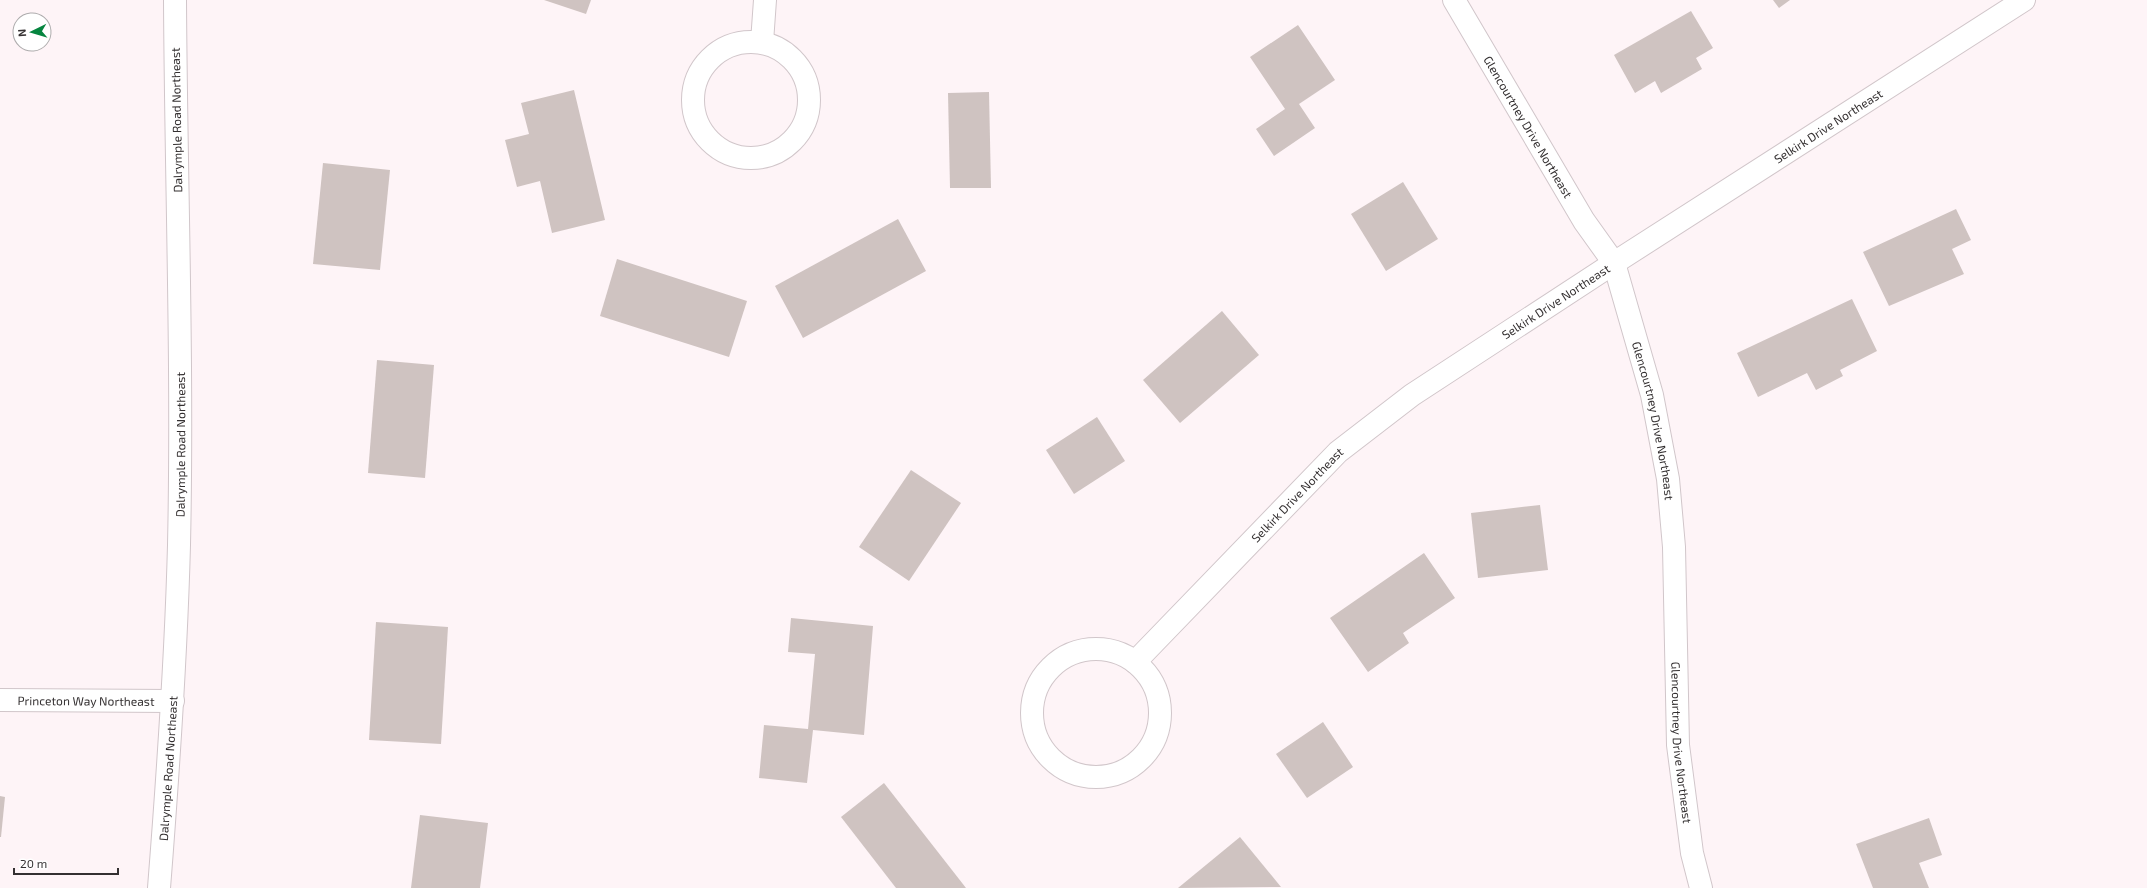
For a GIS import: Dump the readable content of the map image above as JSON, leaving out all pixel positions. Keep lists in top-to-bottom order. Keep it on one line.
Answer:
{"streets":{"street":["Dalrymple Road Northeast","Selkirk Drive Northeast","Glencourtney Drive Northeast","Princeton Way Northeast"]},"crossings":[["Dalrymple Road Northeast","Princeton Way Northeast"],["Selkirk Drive Northeast","Glencourtney Drive Northeast"]],"scale_bar":"20 m","north":"left"}
